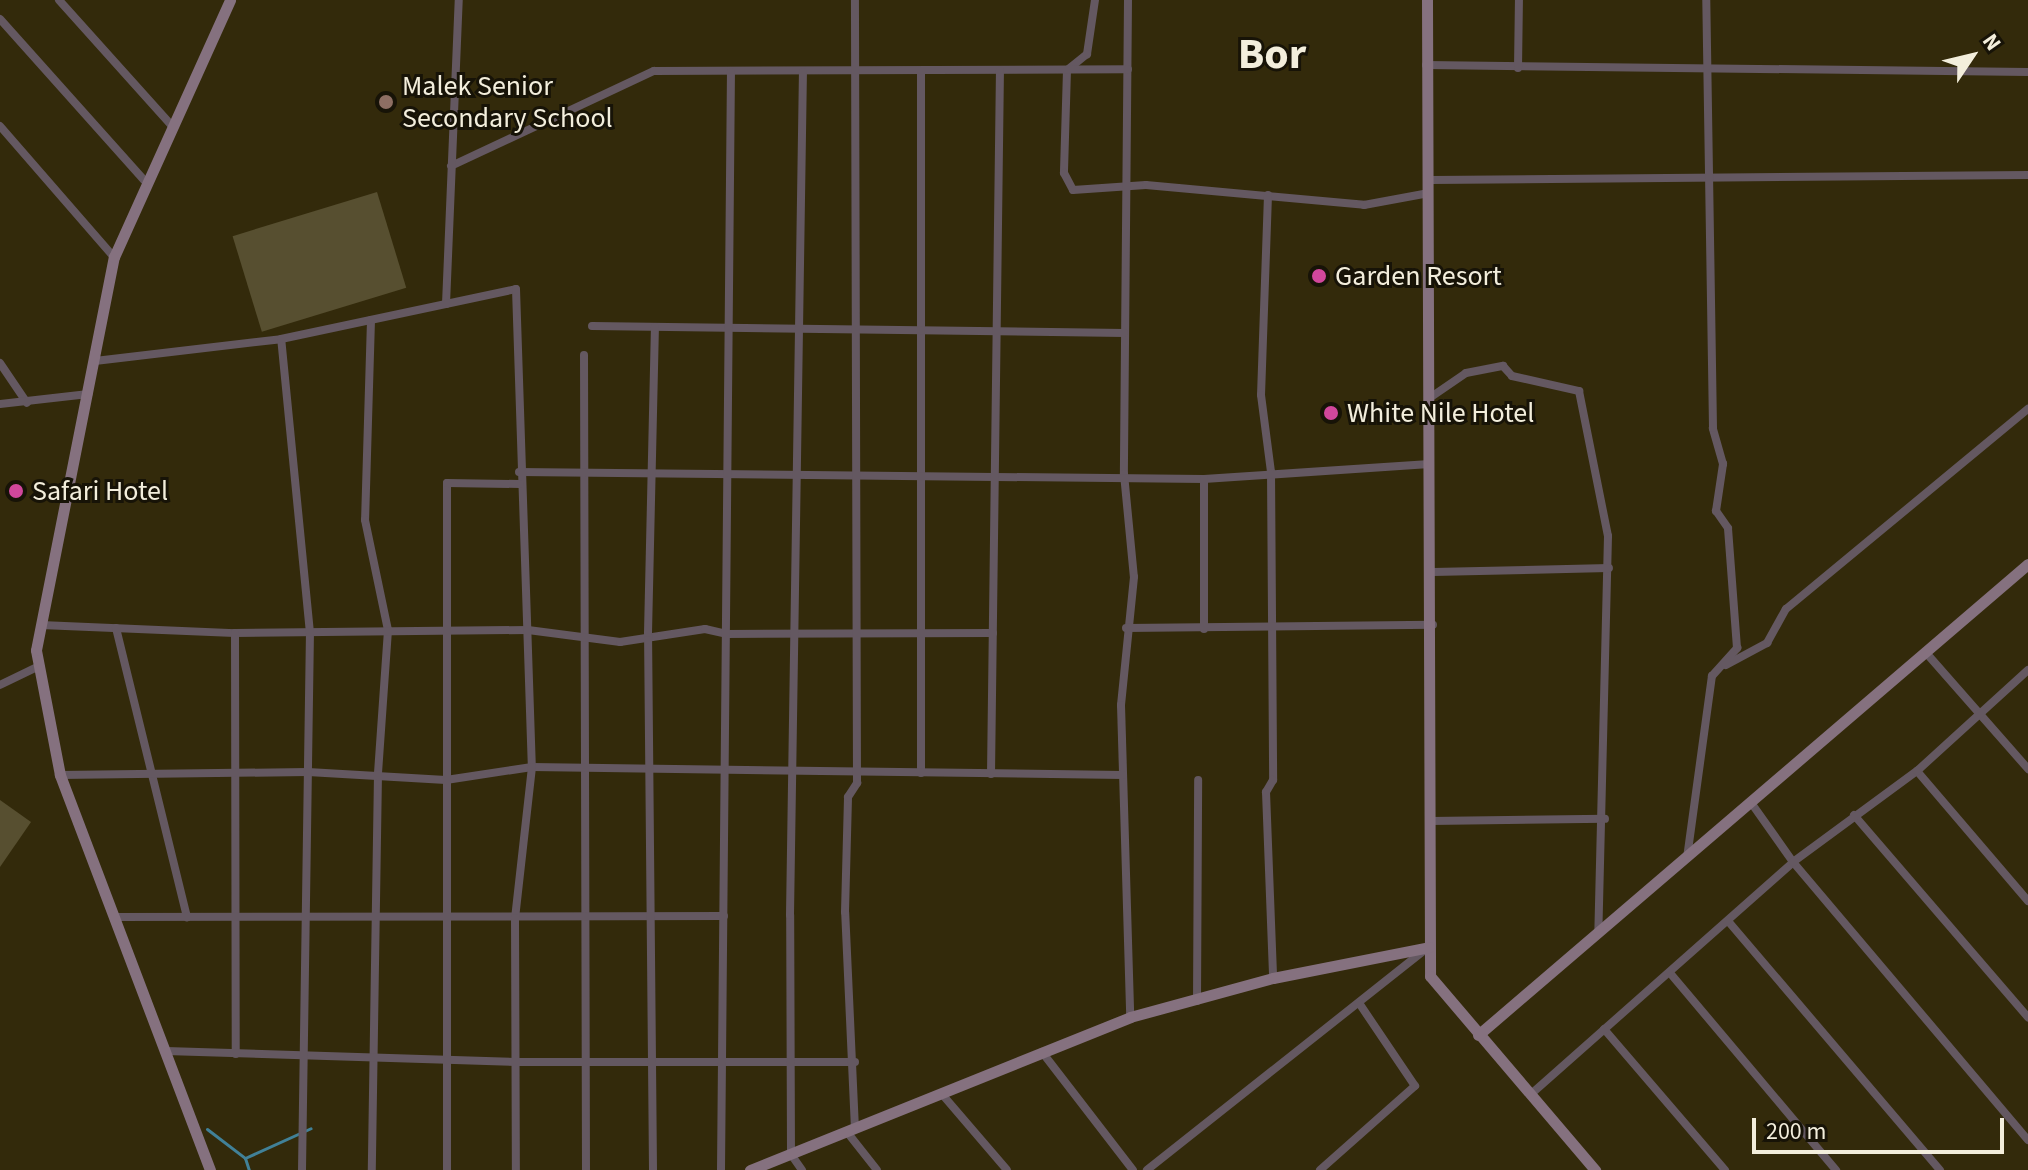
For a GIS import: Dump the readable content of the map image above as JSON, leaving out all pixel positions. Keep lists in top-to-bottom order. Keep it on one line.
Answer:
{"districts":["Bor"],"places":["Malek Senior Secondary School","Garden Resort","White Nile Hotel","Safari Hotel"],"scale_bar":"200 m","north":"top right"}
